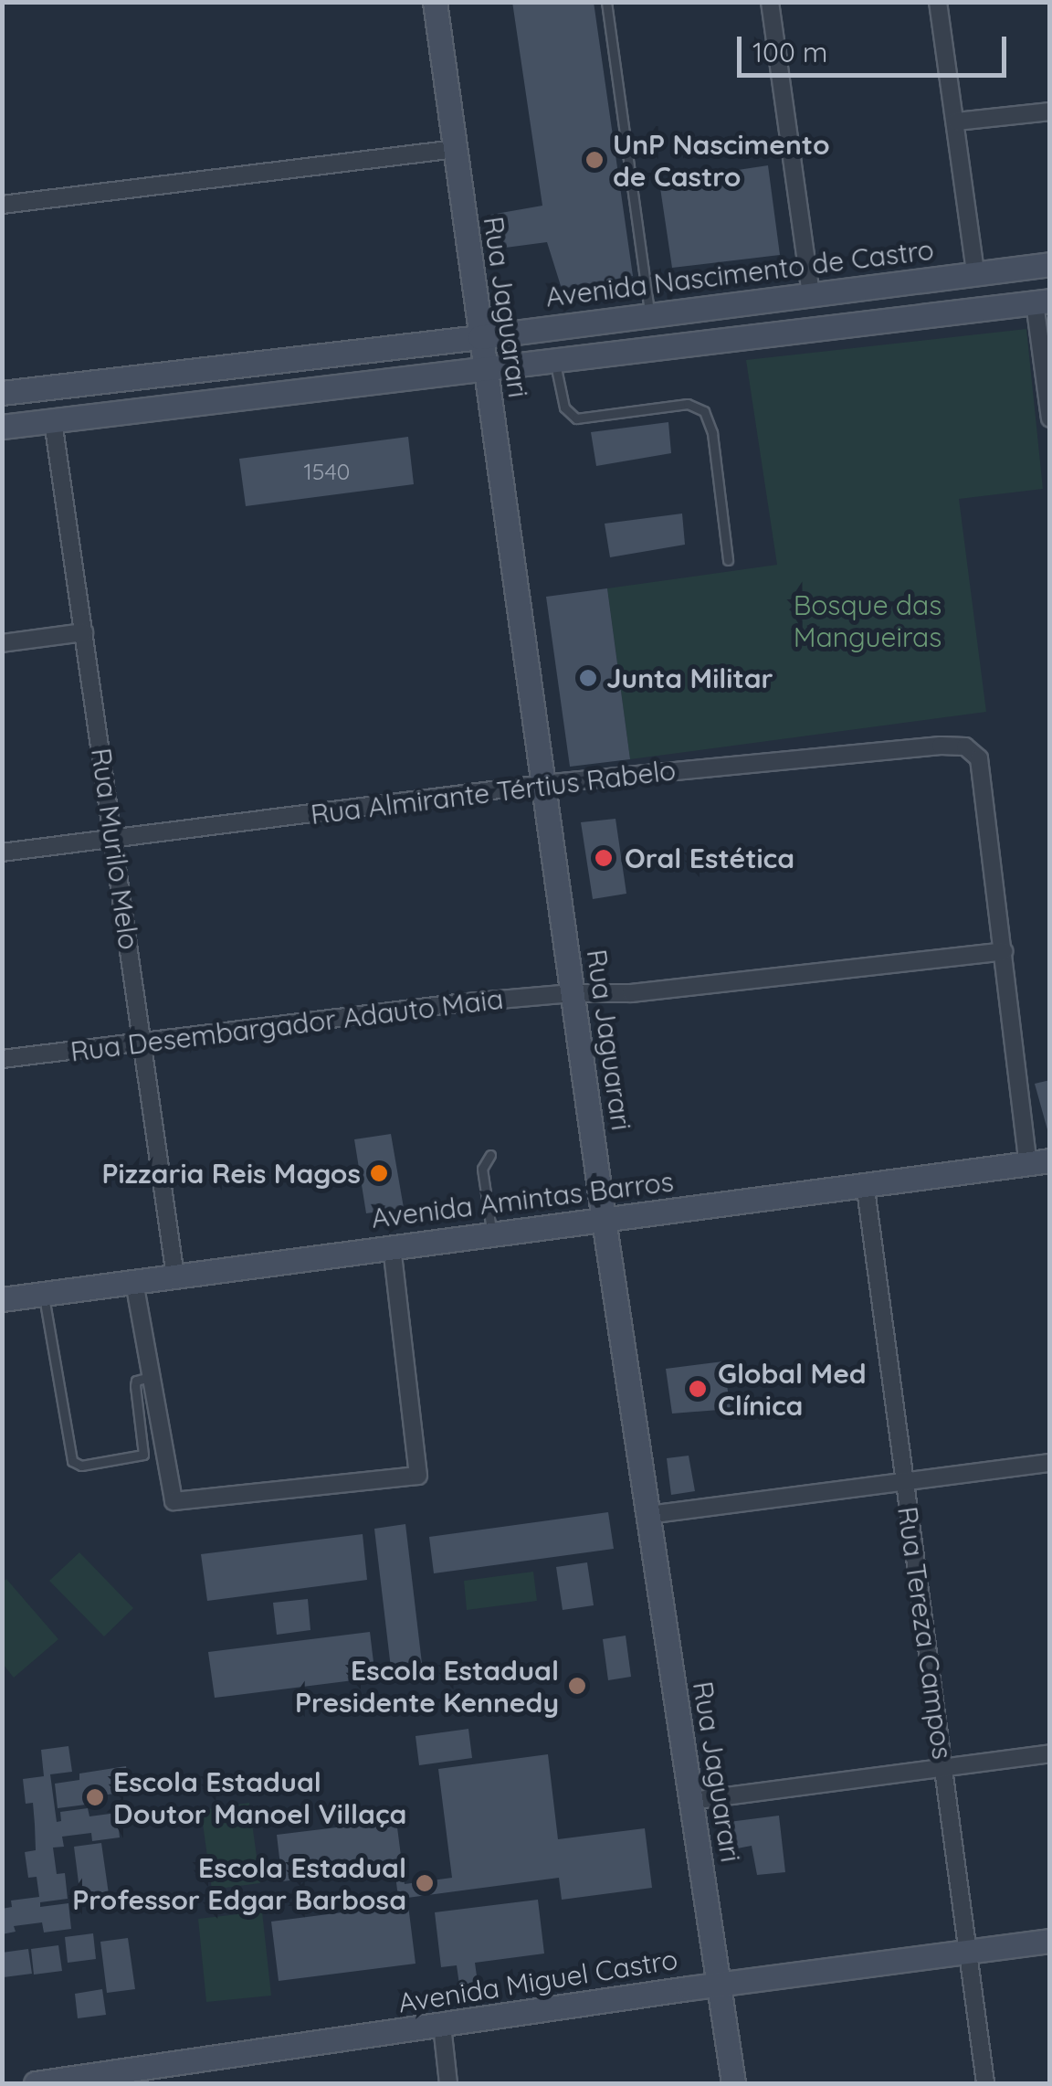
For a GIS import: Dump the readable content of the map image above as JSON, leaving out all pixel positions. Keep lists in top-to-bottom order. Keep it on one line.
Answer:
{"streets":{"main road":["Avenida Nascimento de Castro","Rua Jaguarari","Avenida Amintas Barros","Avenida Miguel Castro"],"street":["Rua Almirante Tértius Rabelo","Rua Murilo Melo","Rua Desembargador Adauto Maia","Rua Tereza Campos"]},"crossings":[["Avenida Nascimento de Castro","Rua Jaguarari"],["Rua Jaguarari","Rua Almirante Tértius Rabelo"],["Rua Jaguarari","Rua Desembargador Adauto Maia"],["Rua Jaguarari","Avenida Amintas Barros"],["Rua Jaguarari","Avenida Miguel Castro"],["Rua Almirante Tértius Rabelo","Rua Murilo Melo"],["Rua Almirante Tértius Rabelo","Rua Desembargador Adauto Maia"],["Rua Murilo Melo","Rua Desembargador Adauto Maia"],["Rua Murilo Melo","Avenida Amintas Barros"],["Avenida Amintas Barros","Rua Tereza Campos"],["Rua Tereza Campos","Avenida Miguel Castro"]],"parks":["Bosque das Mangueiras"],"places":["UnP Nascimento de Castro","Junta Militar","Oral Estética","Pizzaria Reis Magos","Global Med Clínica","Escola Estadual Presidente Kennedy","Escola Estadual Doutor Manoel Villaça","Escola Estadual Professor Edgar Barbosa"],"house_numbers":["1540"],"scale_bar":"100 m"}
